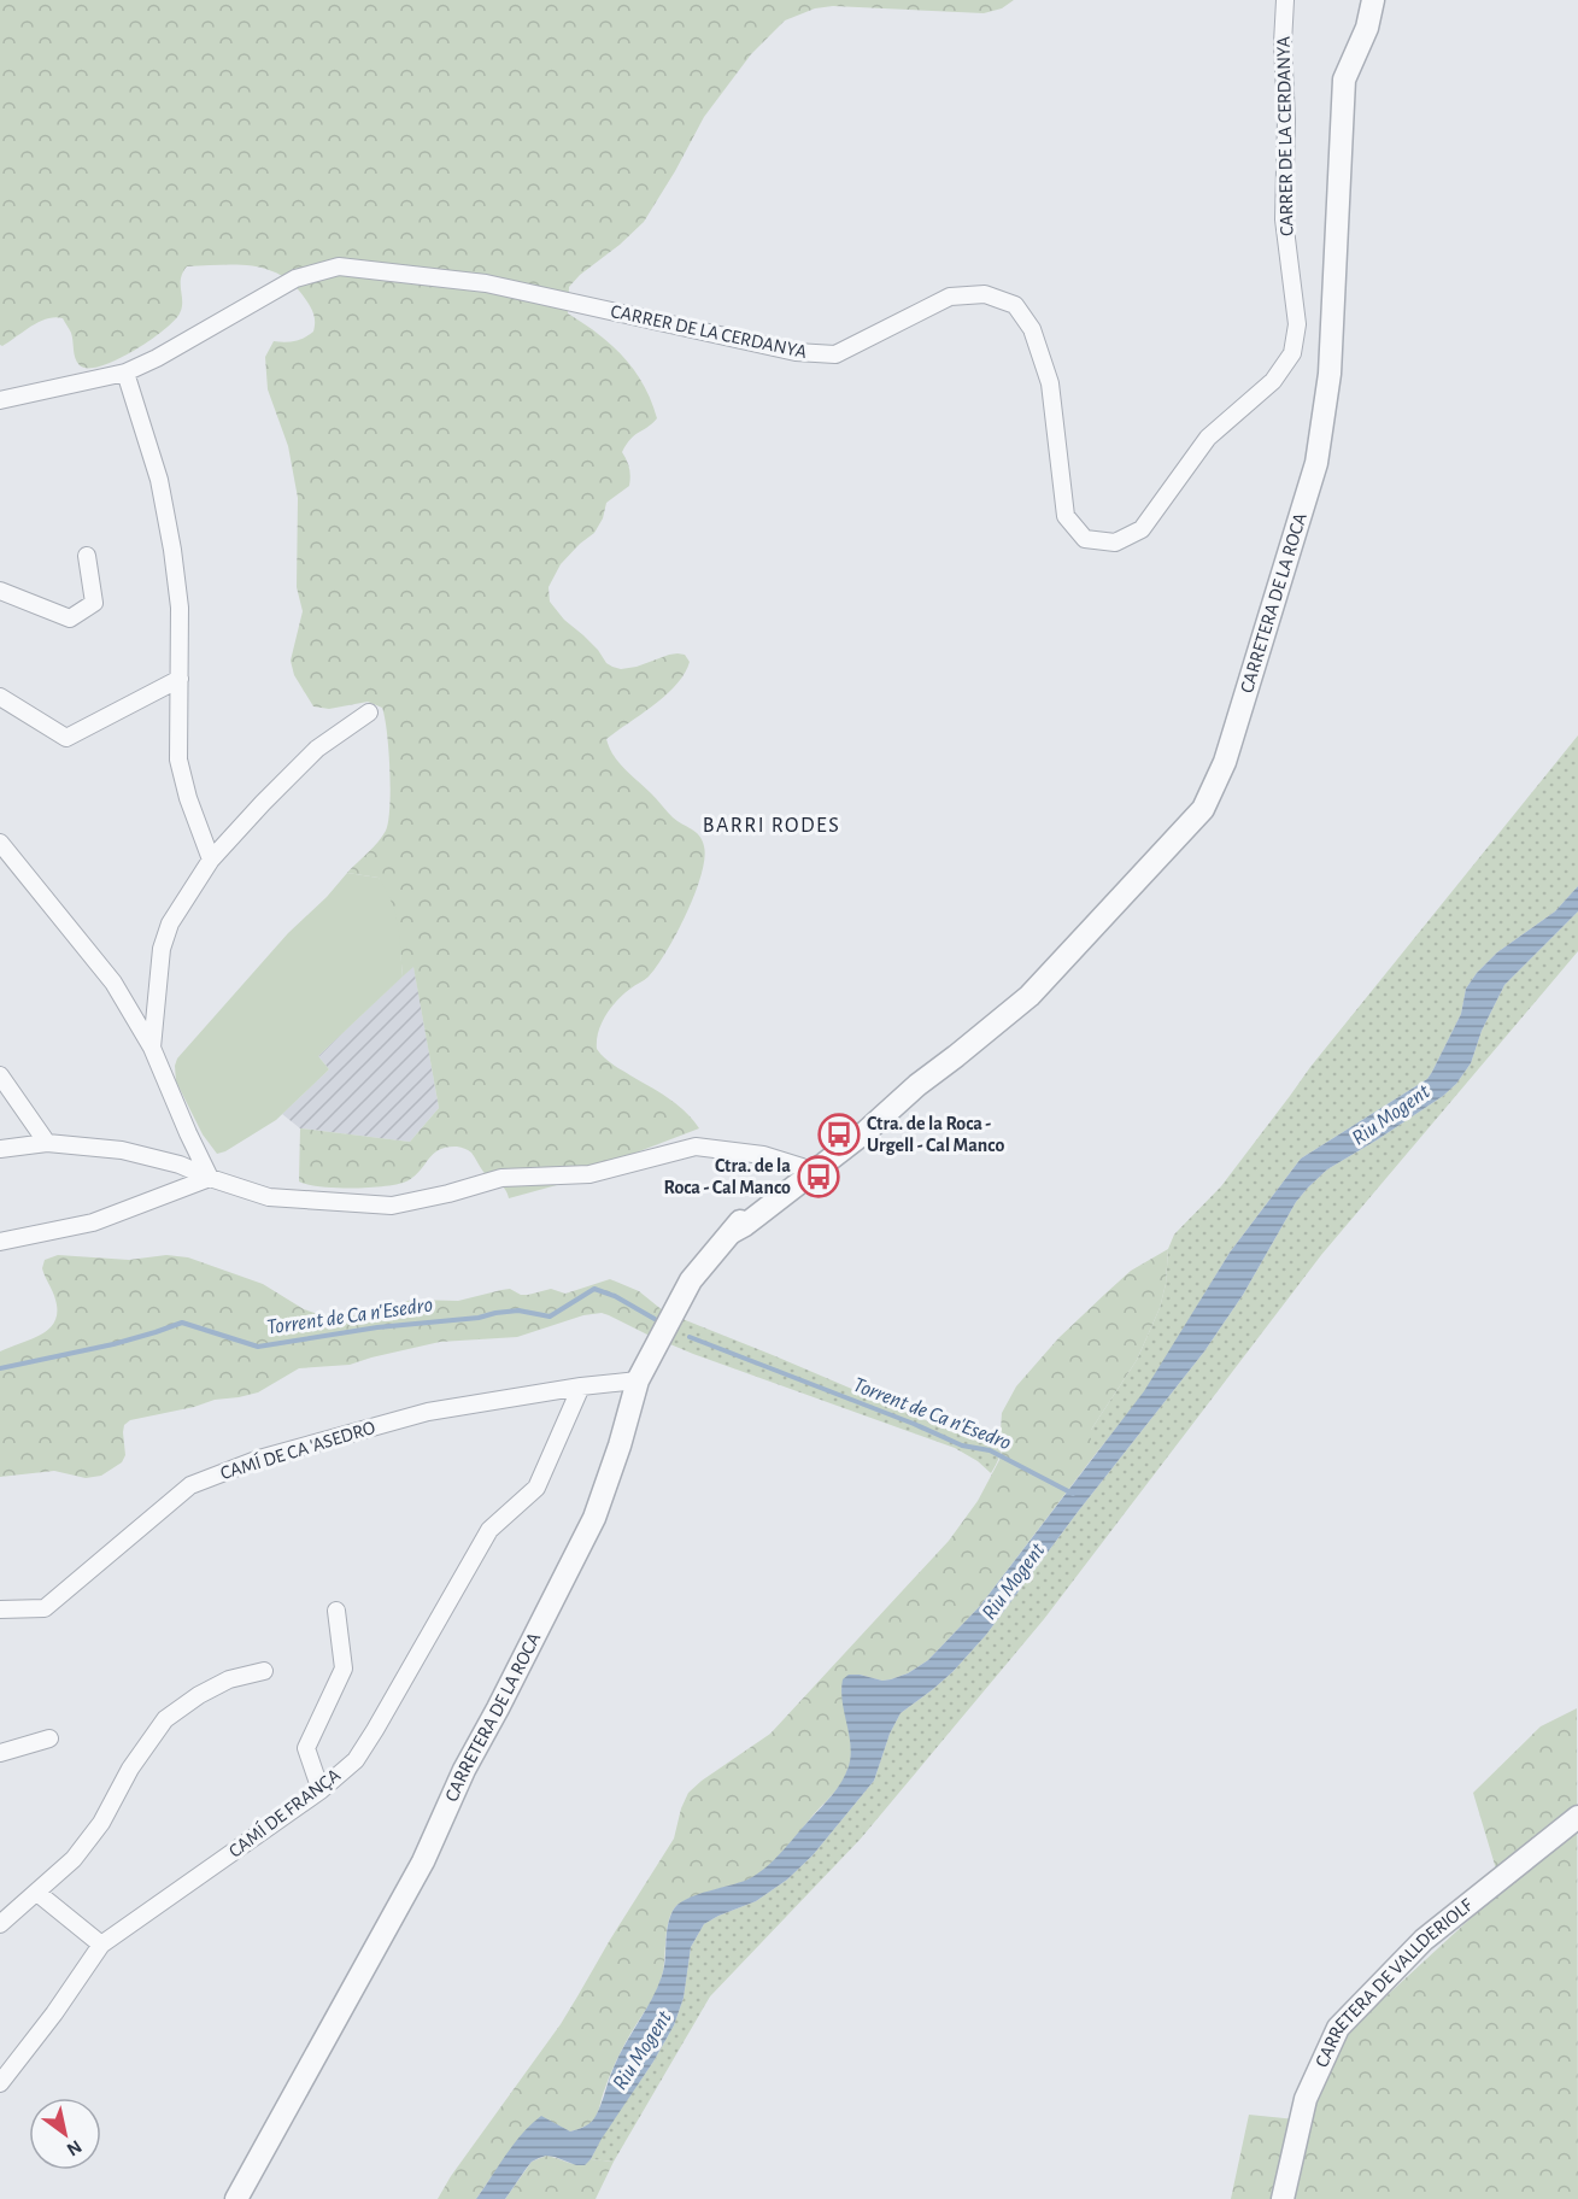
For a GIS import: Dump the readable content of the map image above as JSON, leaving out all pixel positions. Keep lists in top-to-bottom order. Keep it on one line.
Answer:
{"streets":{"street":["CARRER DE LA CERDANYA","CARRETERA DE LA ROCA","CAMÍ DE CA 'ASEDRO","CAMÍ DE FRANÇA","CARRETERA DE VALLDERIOLF"]},"crossings":[["CARRETERA DE LA ROCA","CAMÍ DE CA 'ASEDRO"],["CAMÍ DE CA 'ASEDRO","CAMÍ DE FRANÇA"]],"districts":["BARRI RODES"],"water":["Riu Mogent","Torrent de Ca n'Esedro"],"places":{"bus stop":["Ctra. de la Roca - Urgell - Cal Manco","Ctra. de la Roca - Cal Manco"]},"north":"bottom right"}
